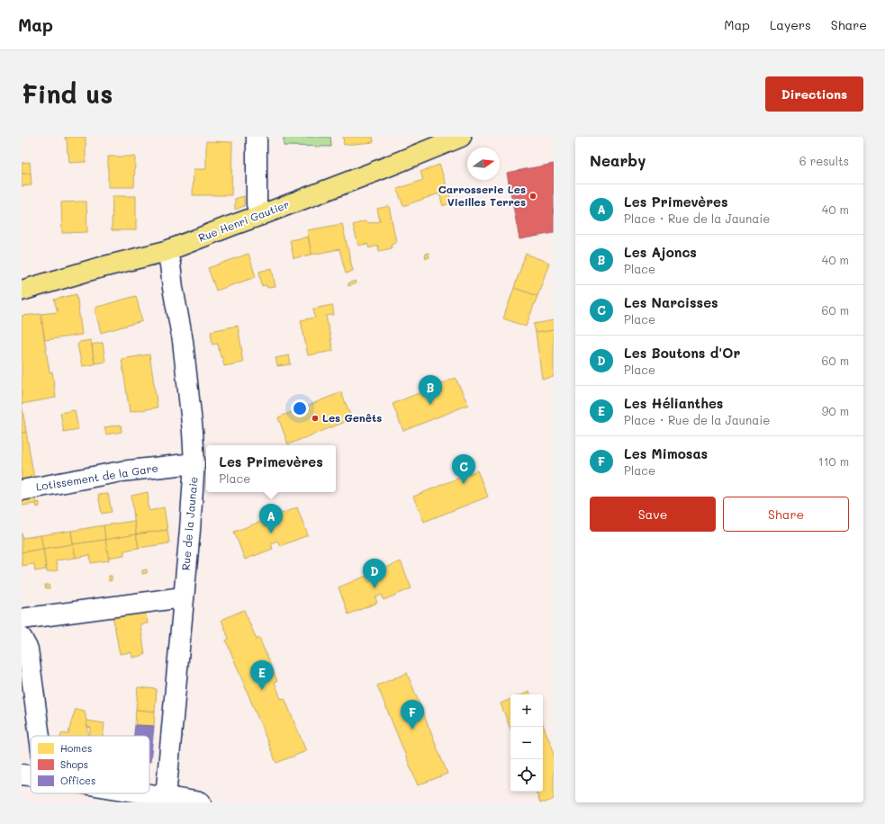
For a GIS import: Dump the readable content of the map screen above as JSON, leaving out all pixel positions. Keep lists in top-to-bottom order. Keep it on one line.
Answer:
{"streets":{"main road":["Rue Henri Gautier"],"street":["Lotissement de la Gare","Rue de la Jaunaie"]},"crossings":[["Rue Henri Gautier","Rue de la Jaunaie"],["Lotissement de la Gare","Rue de la Jaunaie"]],"places":["Carrosserie Les Vieilles Terres","Les Genêts"],"legend":["Homes","Shops","Offices"],"north":"right","page":{"header":"Map","nav":["Map","Layers","Share"],"buttons":["Directions",["Save","Share"]],"title":"Find us","heading":["Nearby","6 results"],"list":[{"mark":"A","name":"Les Primevères","note":"Place · Rue de la Jaunaie","value":"40 m"},{"mark":"B","name":"Les Ajoncs","note":"Place","value":"40 m"},{"mark":"C","name":"Les Narcisses","note":"Place","value":"60 m"},{"mark":"D","name":"Les Boutons d'Or","note":"Place","value":"60 m"},{"mark":"E","name":"Les Hélianthes","note":"Place · Rue de la Jaunaie","value":"90 m"},{"mark":"F","name":"Les Mimosas","note":"Place","value":"110 m"}],"pins":["B","C","A","D","E","F"],"popup":["Les Primevères","Place"],"map_buttons":["+","−"]}}
